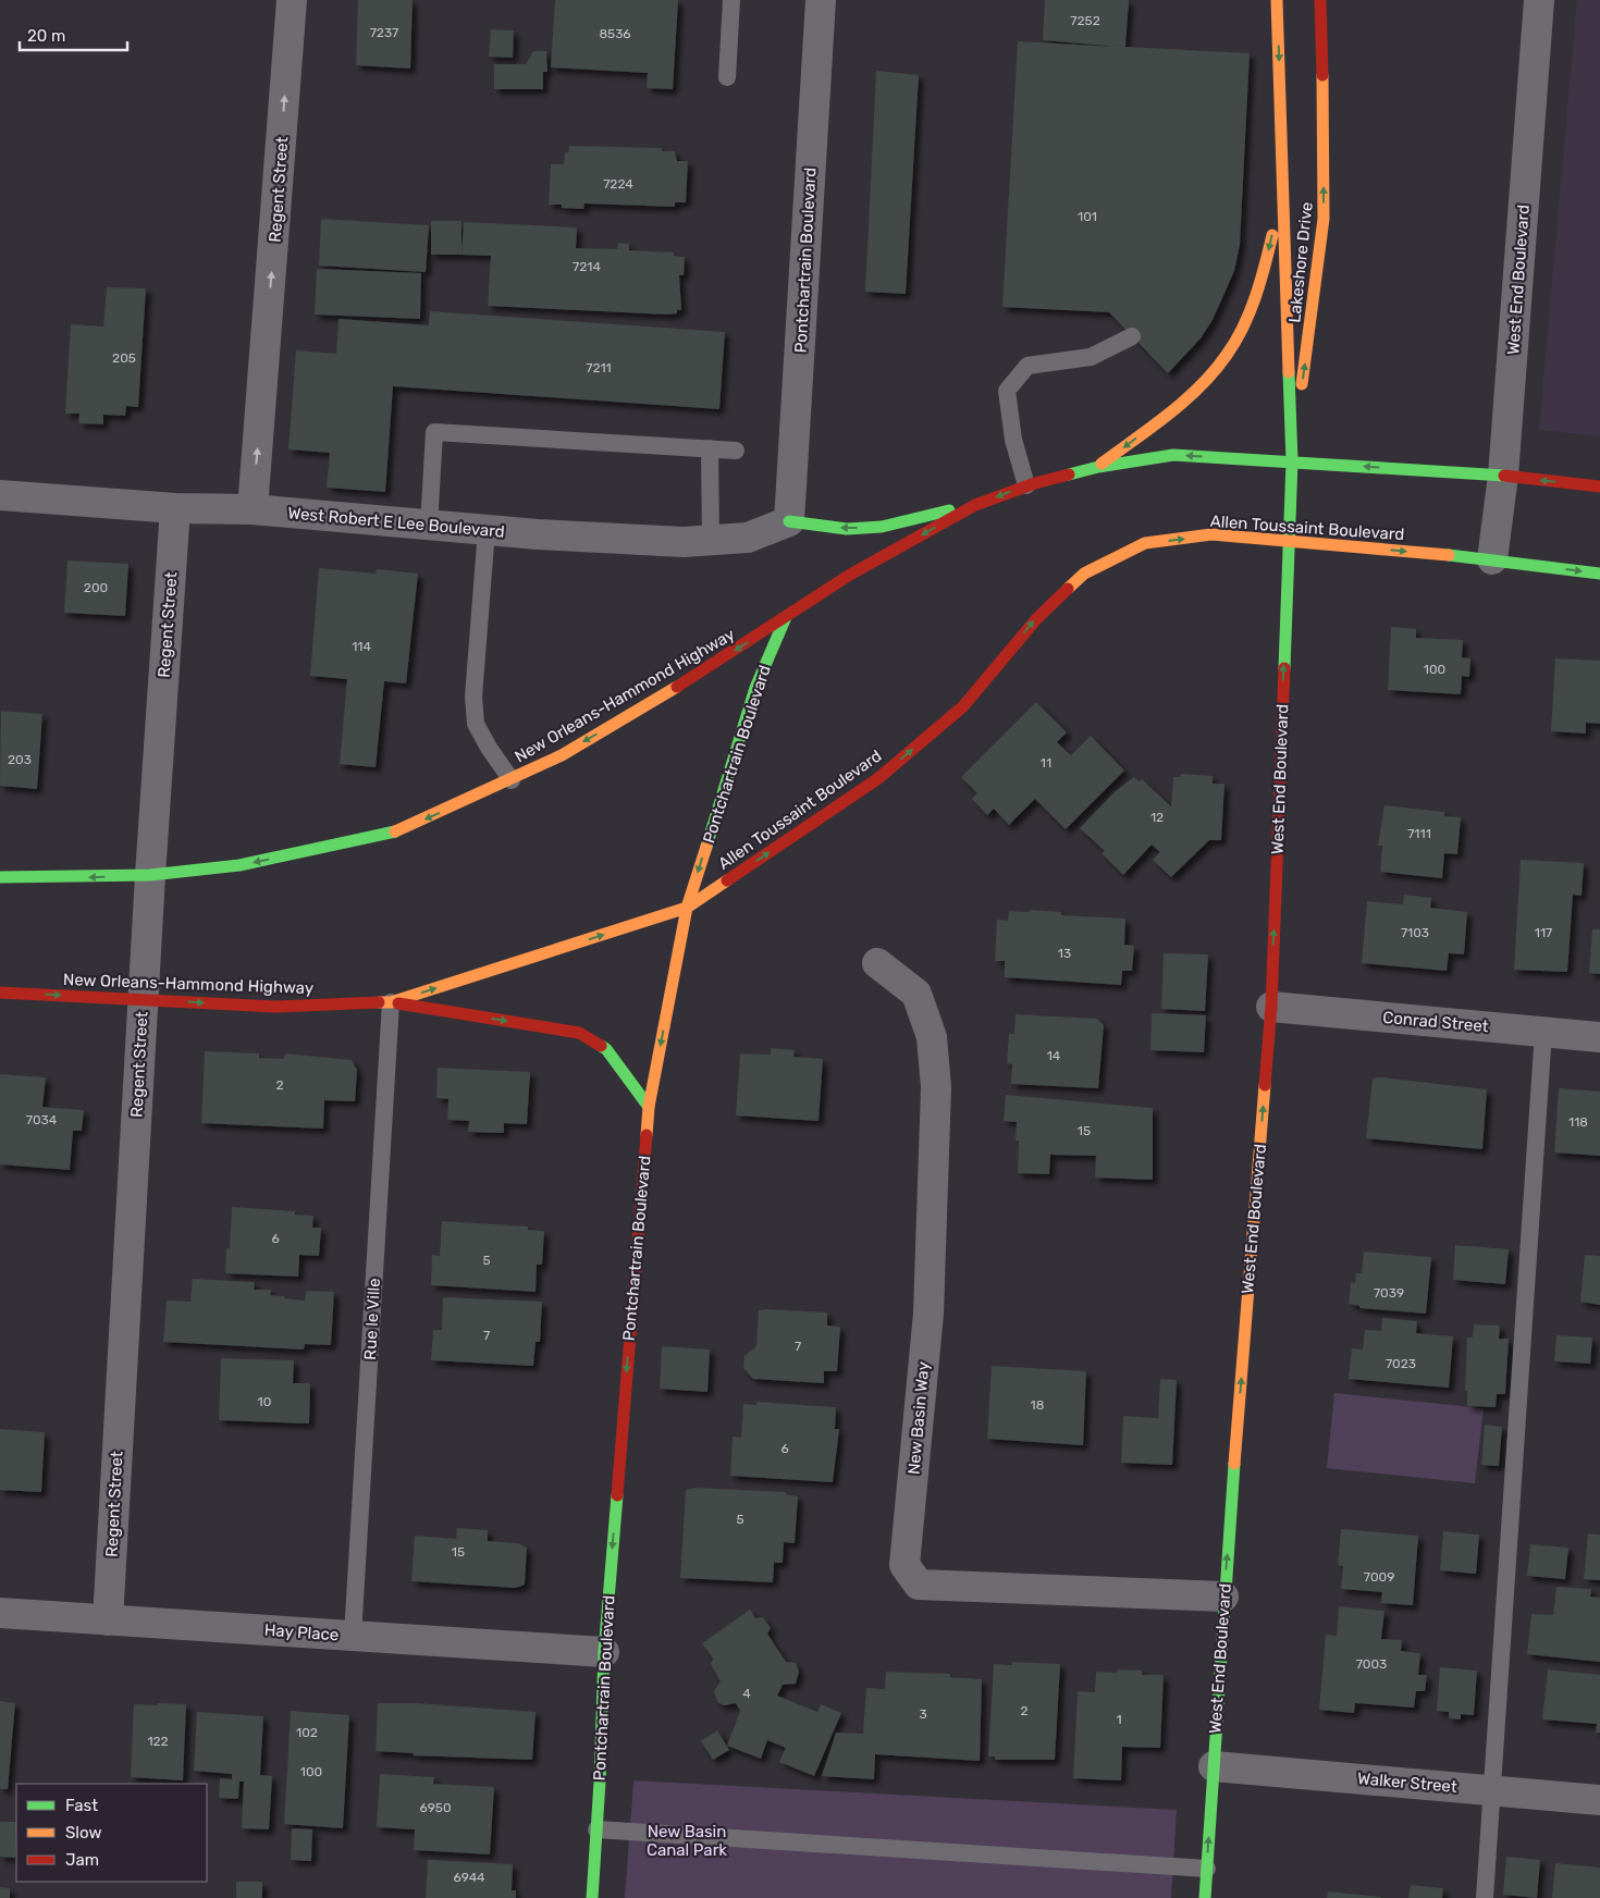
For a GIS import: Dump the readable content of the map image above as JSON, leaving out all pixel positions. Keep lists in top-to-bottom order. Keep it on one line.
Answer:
{"streets":{"main road":["Pontchartrain Boulevard","Lakeshore Drive","West End Boulevard","Allen Toussaint Boulevard","New Orleans-Hammond Highway"],"street":["Regent Street","West Robert E Lee Boulevard","Conrad Street","New Basin Way","Hay Place","Walker Street"],"lane":["Rue le Ville"]},"crossings":[["Regent Street","West Robert E Lee Boulevard"],["Regent Street","New Orleans-Hammond Highway"],["Regent Street","Hay Place"],["Pontchartrain Boulevard","West Robert E Lee Boulevard"],["Pontchartrain Boulevard","Allen Toussaint Boulevard"],["Pontchartrain Boulevard","New Orleans-Hammond Highway"],["Pontchartrain Boulevard","Hay Place"],["Lakeshore Drive","West End Boulevard"],["Lakeshore Drive","Allen Toussaint Boulevard"],["West End Boulevard","Allen Toussaint Boulevard"],["West End Boulevard","Conrad Street"],["West End Boulevard","New Basin Way"],["West End Boulevard","Walker Street"],["Allen Toussaint Boulevard","New Orleans-Hammond Highway"],["New Orleans-Hammond Highway","Rue le Ville"],["Rue le Ville","Hay Place"]],"one_way":["Pontchartrain Boulevard","West End Boulevard"],"parks":["New Basin Canal Park"],"house_numbers":["7252","7237","8536","7224","101","7214","205","7211","200","114","100","203","11","12","7111","7103","117","13","14","2","7034","118","15","6","5","7039","7","7","7023","10","18","6","5","15","7009","7003","4","2","3","1","102","122","100","6950","6944"],"legend":["Fast","Slow","Jam"],"scale_bar":"20 m"}
